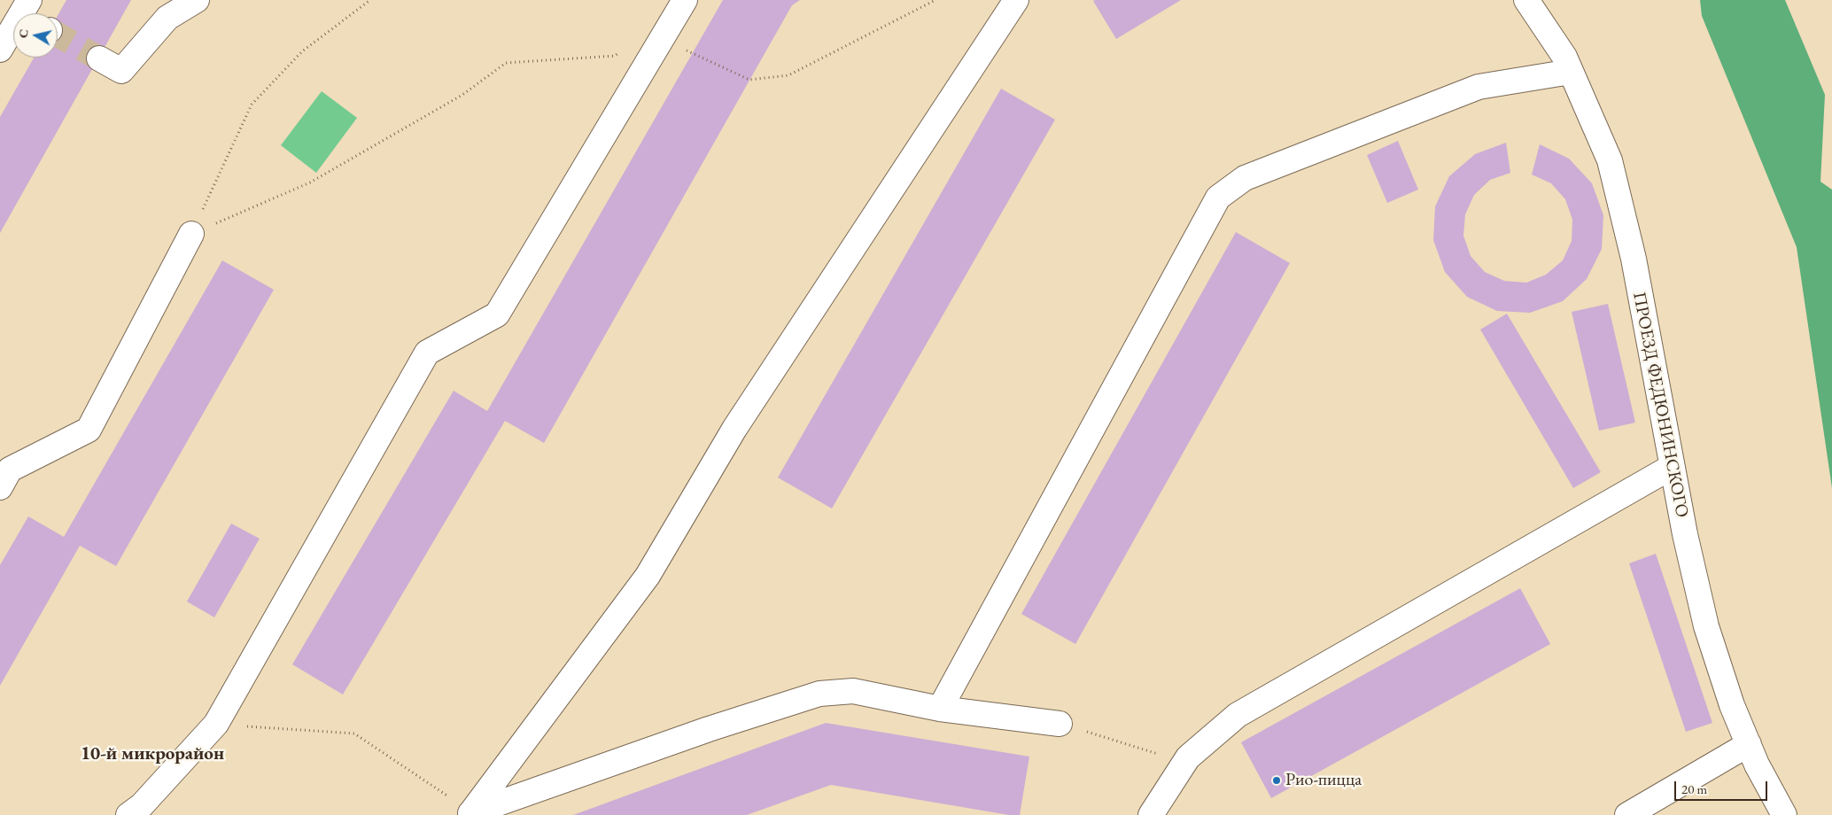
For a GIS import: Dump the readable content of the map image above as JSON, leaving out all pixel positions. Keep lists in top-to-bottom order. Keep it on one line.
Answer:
{"streets":{"street":["ПРОЕЗД ФЕДЮНИНСКОГО"]},"districts":["10-й микрорайон"],"places":["Рио-пицца"],"scale_bar":"20 m","north":"left"}
